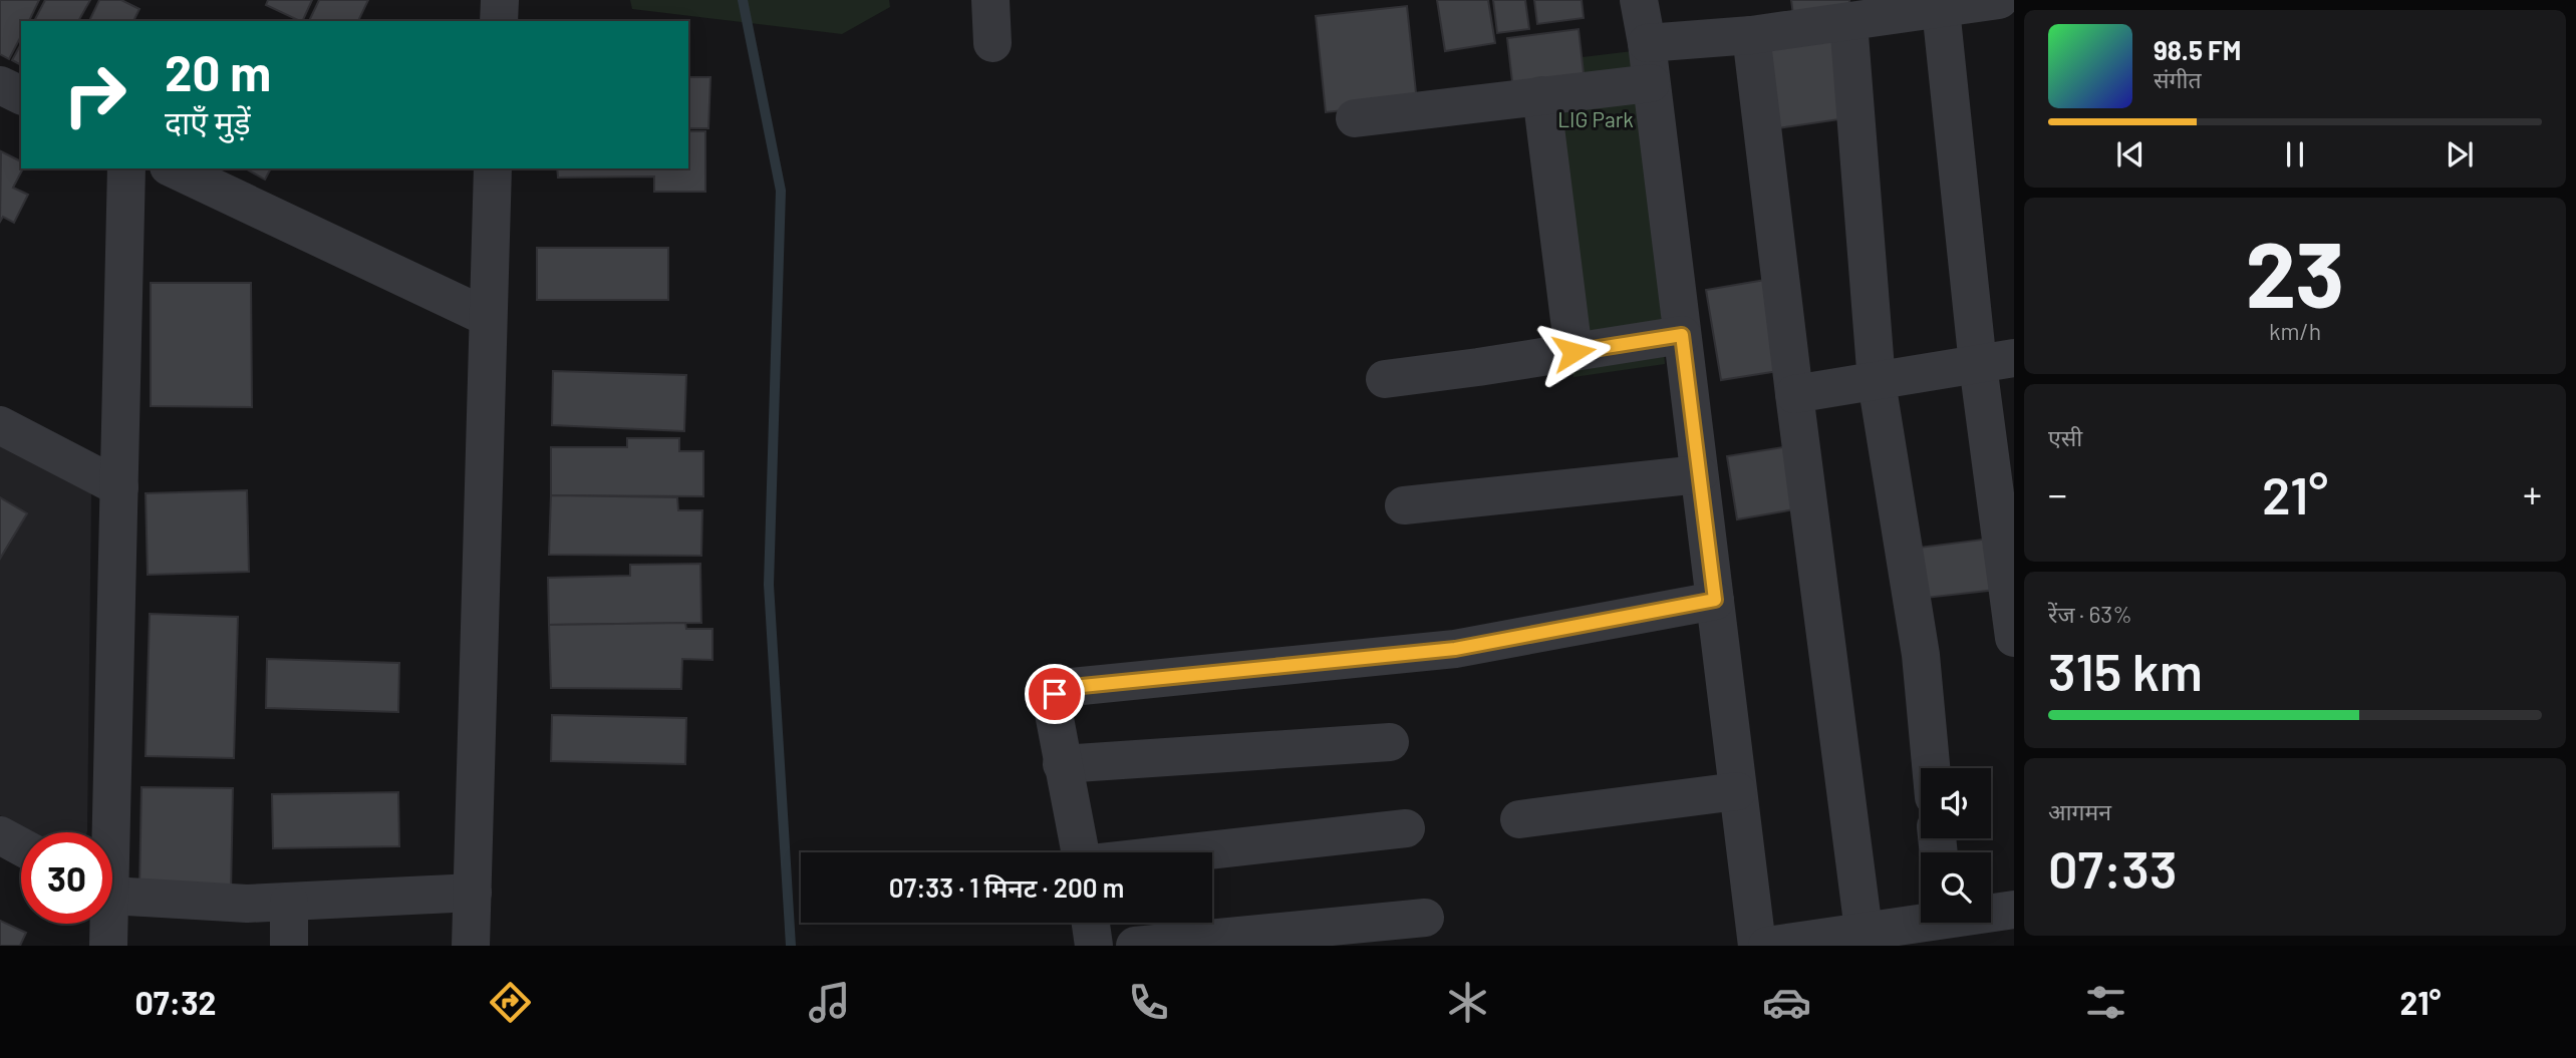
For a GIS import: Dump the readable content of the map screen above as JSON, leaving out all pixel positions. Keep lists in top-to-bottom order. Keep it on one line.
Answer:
{"parks":["LIG Park"],"page":{"turn":["20 m","दाएँ मुड़ें"],"song":["98.5 FM","संगीत"],"tile":[["23","km/h"],"एसी",["रेंज · 63%","315 km"],["आगमन","07:33"]],"heat":["−","21°","+"],"limit":"30","trip":"07:33 · 1 मिनट · 200 m","tabs":["07:32","21°"]}}
